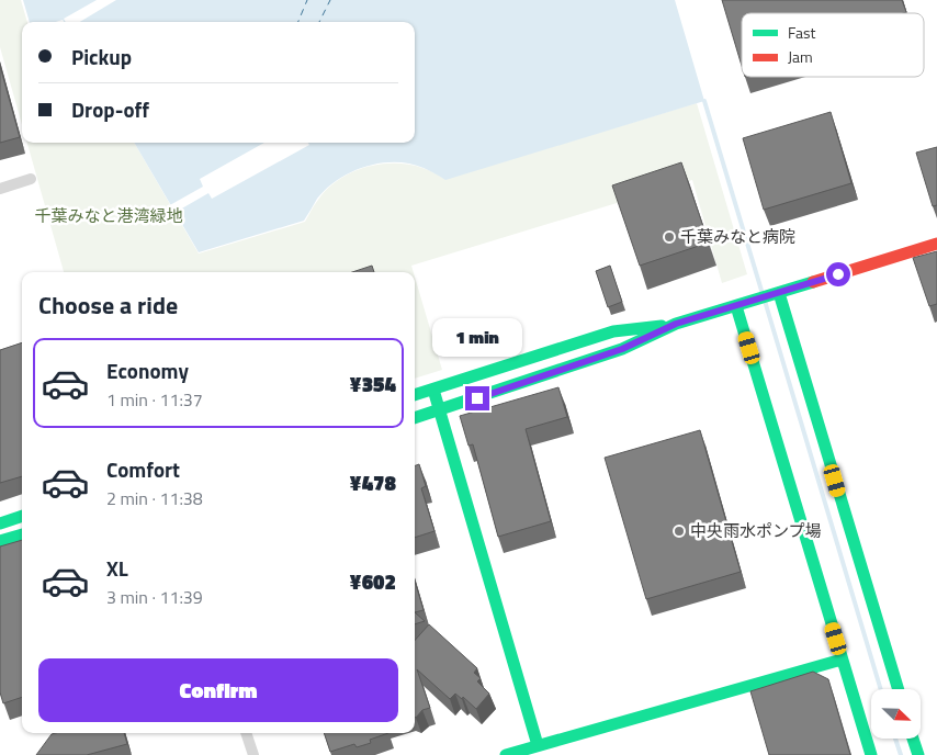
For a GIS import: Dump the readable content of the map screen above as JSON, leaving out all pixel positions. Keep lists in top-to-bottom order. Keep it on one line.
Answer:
{"parks":["千葉みなと港湾緑地"],"places":["千葉みなと病院","中央雨水ポンプ場"],"legend":["Fast","Jam"],"north":"bottom right","page":{"banner":["Pickup","Drop-off"],"heading":"Choose a ride","bubble":"1 min","list":[{"name":"Economy","note":"1 min · 11:37","value":"¥354"},{"name":"Comfort","note":"2 min · 11:38","value":"¥478"},{"name":"XL","note":"3 min · 11:39","value":"¥602"}],"buttons":"Confirm"}}
